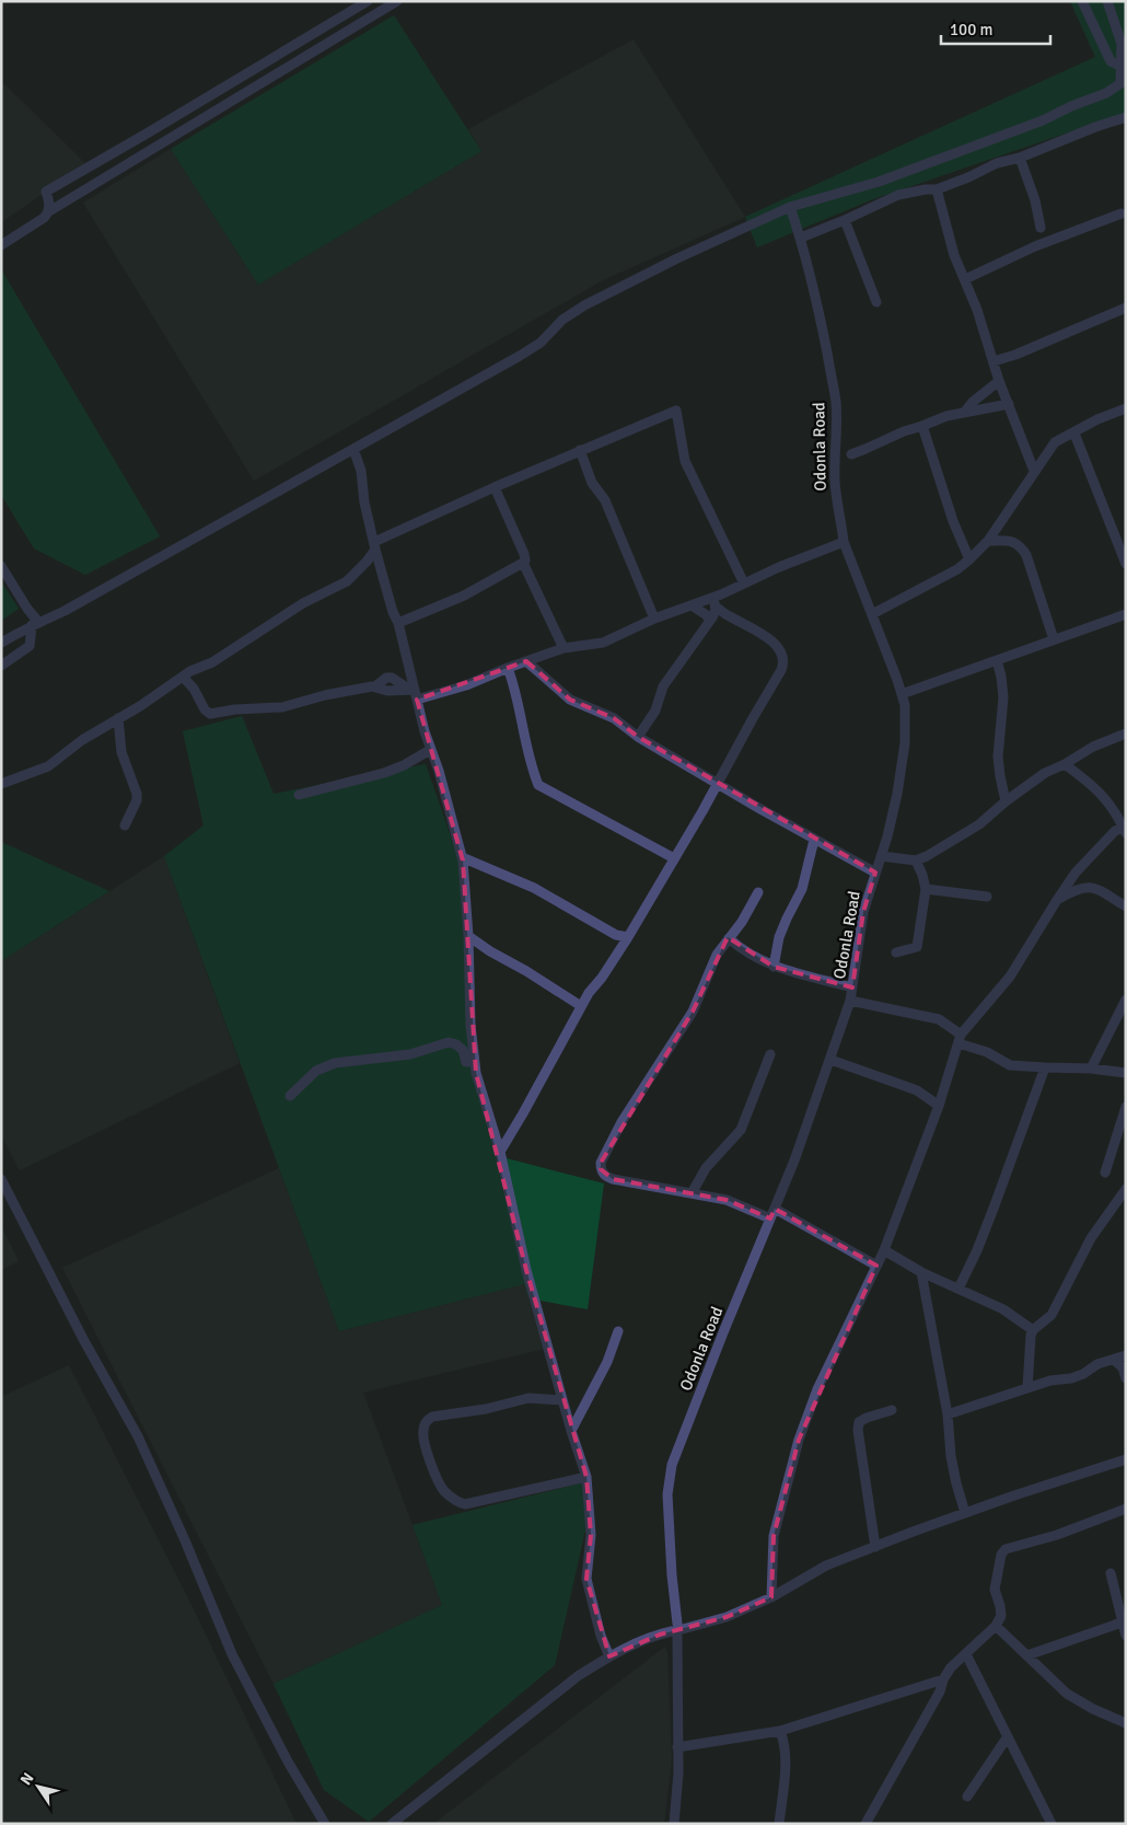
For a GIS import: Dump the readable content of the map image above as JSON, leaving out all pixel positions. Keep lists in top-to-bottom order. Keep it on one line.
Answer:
{"streets":{"street":["Odonla Road"]},"scale_bar":"100 m","north":"top left"}
